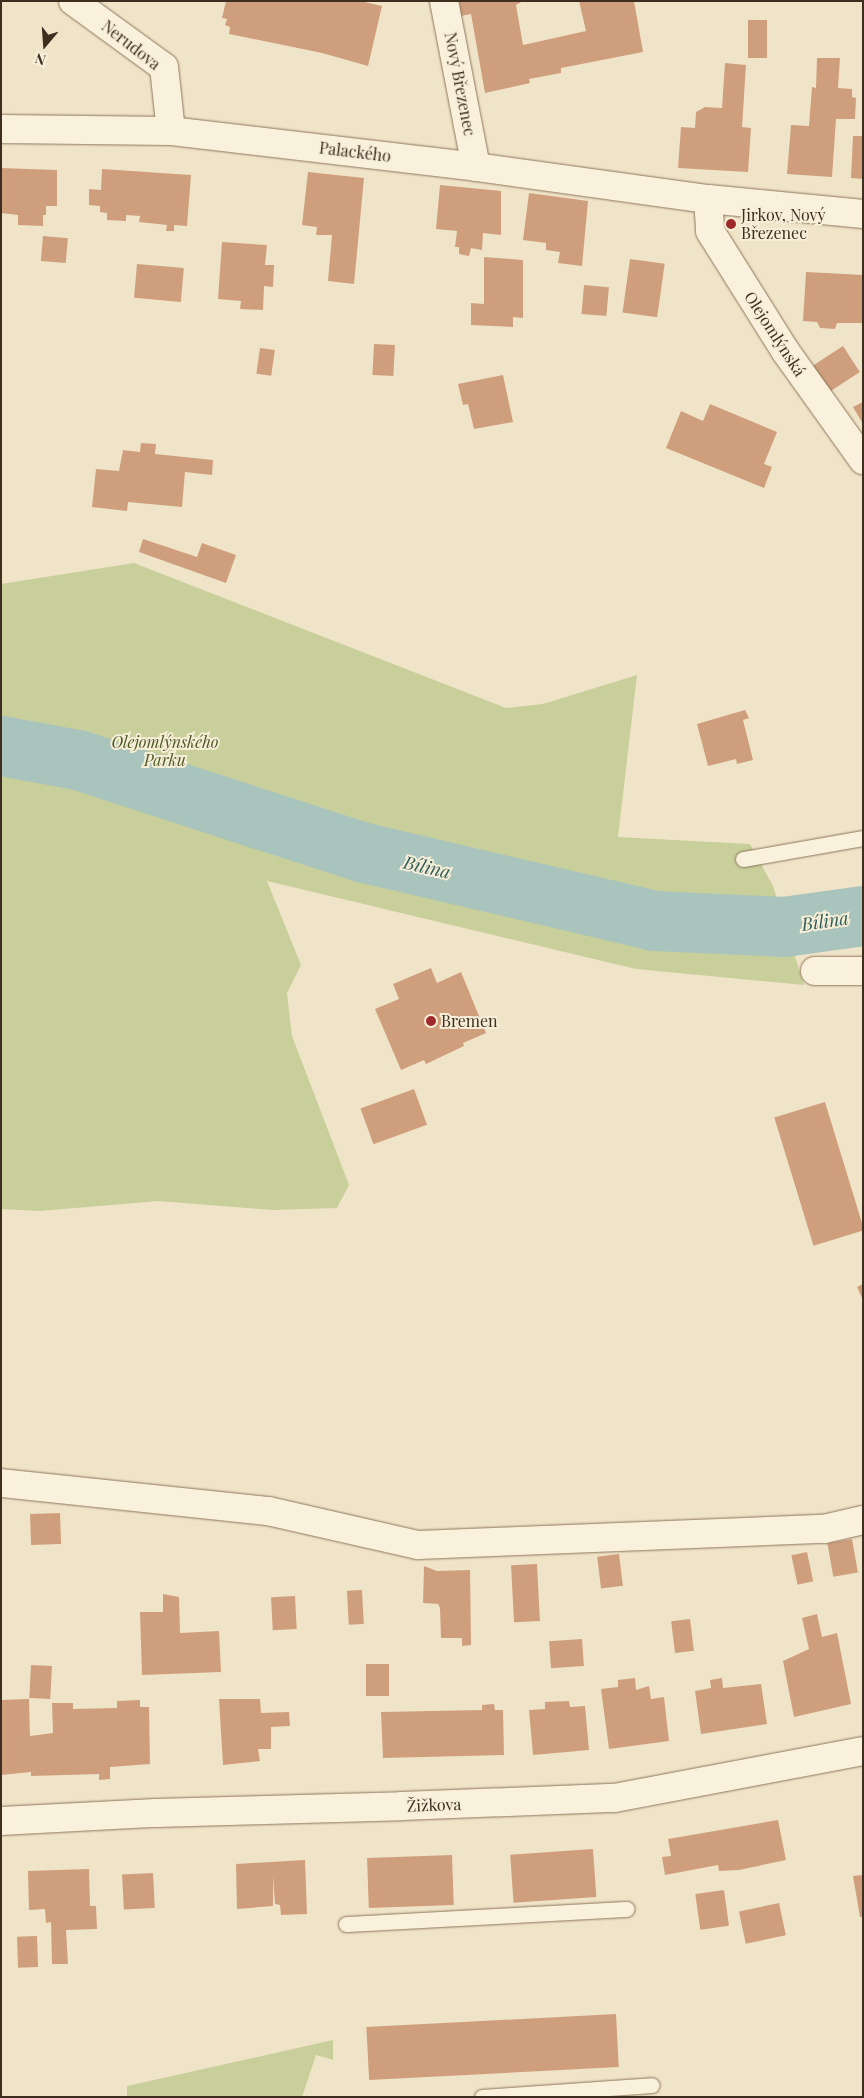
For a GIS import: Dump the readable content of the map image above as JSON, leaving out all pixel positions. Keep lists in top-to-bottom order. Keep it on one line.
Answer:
{"streets":{"street":["Nerudova","Nový Březenec","Palackého","Olejomlýnská","Žižkova"]},"crossings":[["Nerudova","Palackého"],["Nový Březenec","Palackého"],["Palackého","Olejomlýnská"]],"water":["Bílina"],"parks":["Olejomlýnského Parku"],"places":["Jirkov, Nový Březenec","Bremen"],"north":"bottom"}
